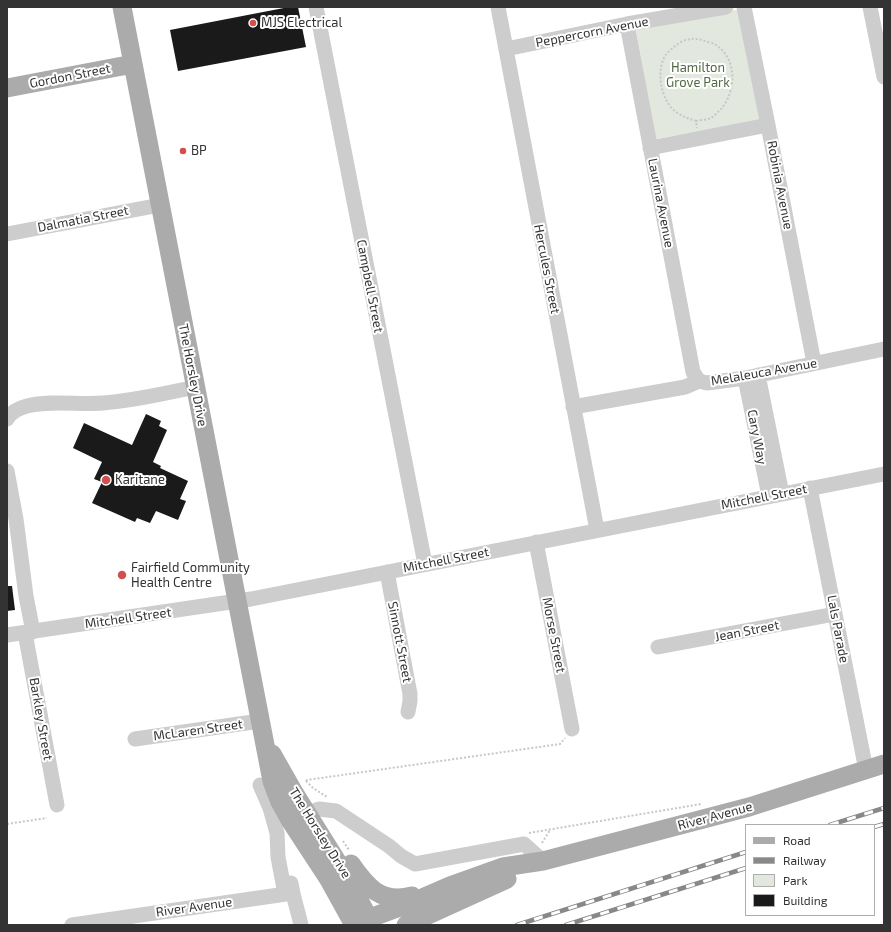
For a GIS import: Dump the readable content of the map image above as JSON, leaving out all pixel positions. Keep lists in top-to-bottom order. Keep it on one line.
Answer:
{"streets":{"main road":["Gordon Street","The Horsley Drive","River Avenue"],"street":["Peppercorn Avenue","Robinia Avenue","Laurina Avenue","Dalmatia Street","Hercules Street","Campbell Street","Melaleuca Avenue","Cary Way","Mitchell Street","Lals Parade","Jean Street","Morse Street","Sinnott Street","Barkley Street","McLaren Street"]},"crossings":[["Peppercorn Avenue","Laurina Avenue"],["Peppercorn Avenue","Hercules Street"],["Gordon Street","The Horsley Drive"],["Robinia Avenue","Melaleuca Avenue"],["Laurina Avenue","Melaleuca Avenue"],["Dalmatia Street","The Horsley Drive"],["Hercules Street","Melaleuca Avenue"],["Hercules Street","Mitchell Street"],["Campbell Street","Mitchell Street"],["Melaleuca Avenue","Cary Way"],["The Horsley Drive","Mitchell Street"],["The Horsley Drive","McLaren Street"],["The Horsley Drive","River Avenue"],["Cary Way","Mitchell Street"],["Mitchell Street","Lals Parade"],["Mitchell Street","Morse Street"],["Mitchell Street","Sinnott Street"],["Mitchell Street","Barkley Street"],["Lals Parade","Jean Street"],["Lals Parade","River Avenue"]],"parks":["Hamilton Grove Park"],"places":["MJS Electrical","BP","Karitane","Fairfield Community Health Centre"],"legend":["Road","Railway","Park","Building"]}
